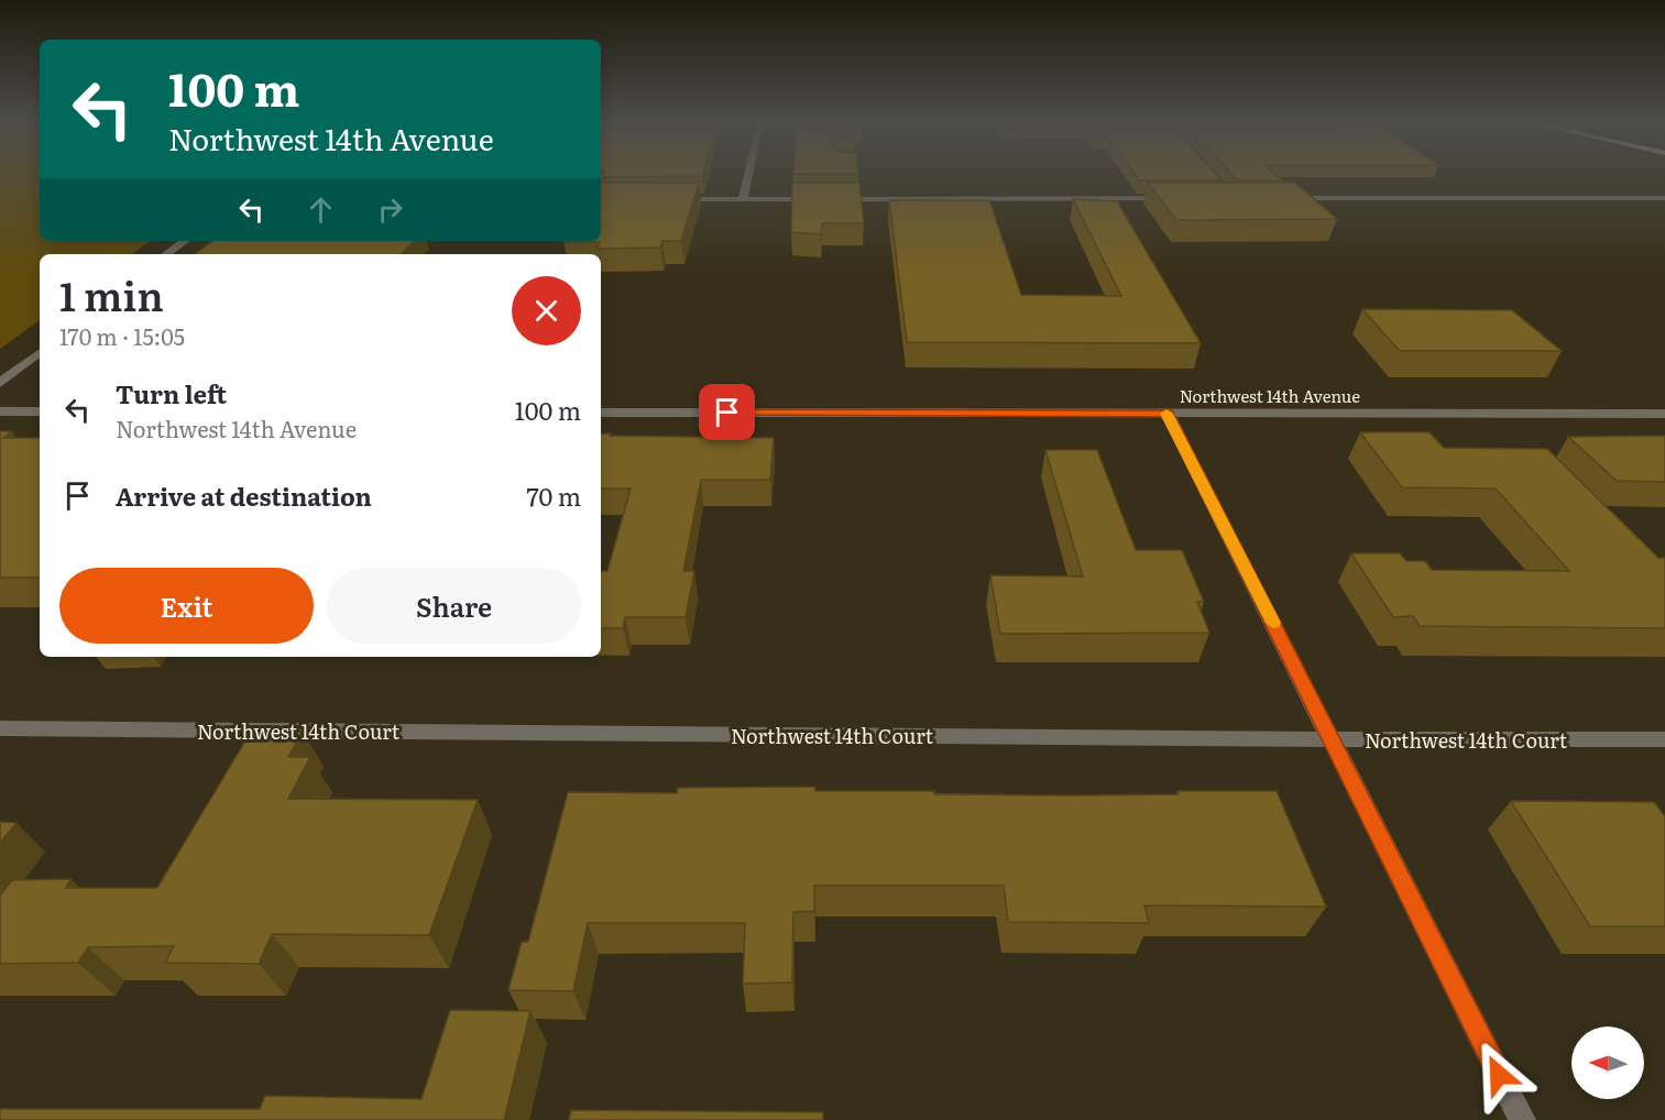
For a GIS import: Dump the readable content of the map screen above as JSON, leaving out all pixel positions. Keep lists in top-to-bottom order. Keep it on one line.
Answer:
{"streets":{"street":["Northwest 14th Avenue","Northwest 14th Court"]},"north":"left","page":{"turn":["100 m","Northwest 14th Avenue"],"heading":["1 min","170 m · 15:05"],"list":[{"name":"Turn left","note":"Northwest 14th Avenue","value":"100 m"},{"name":"Arrive at destination","value":"70 m"}],"buttons":["Exit","Share"]}}
